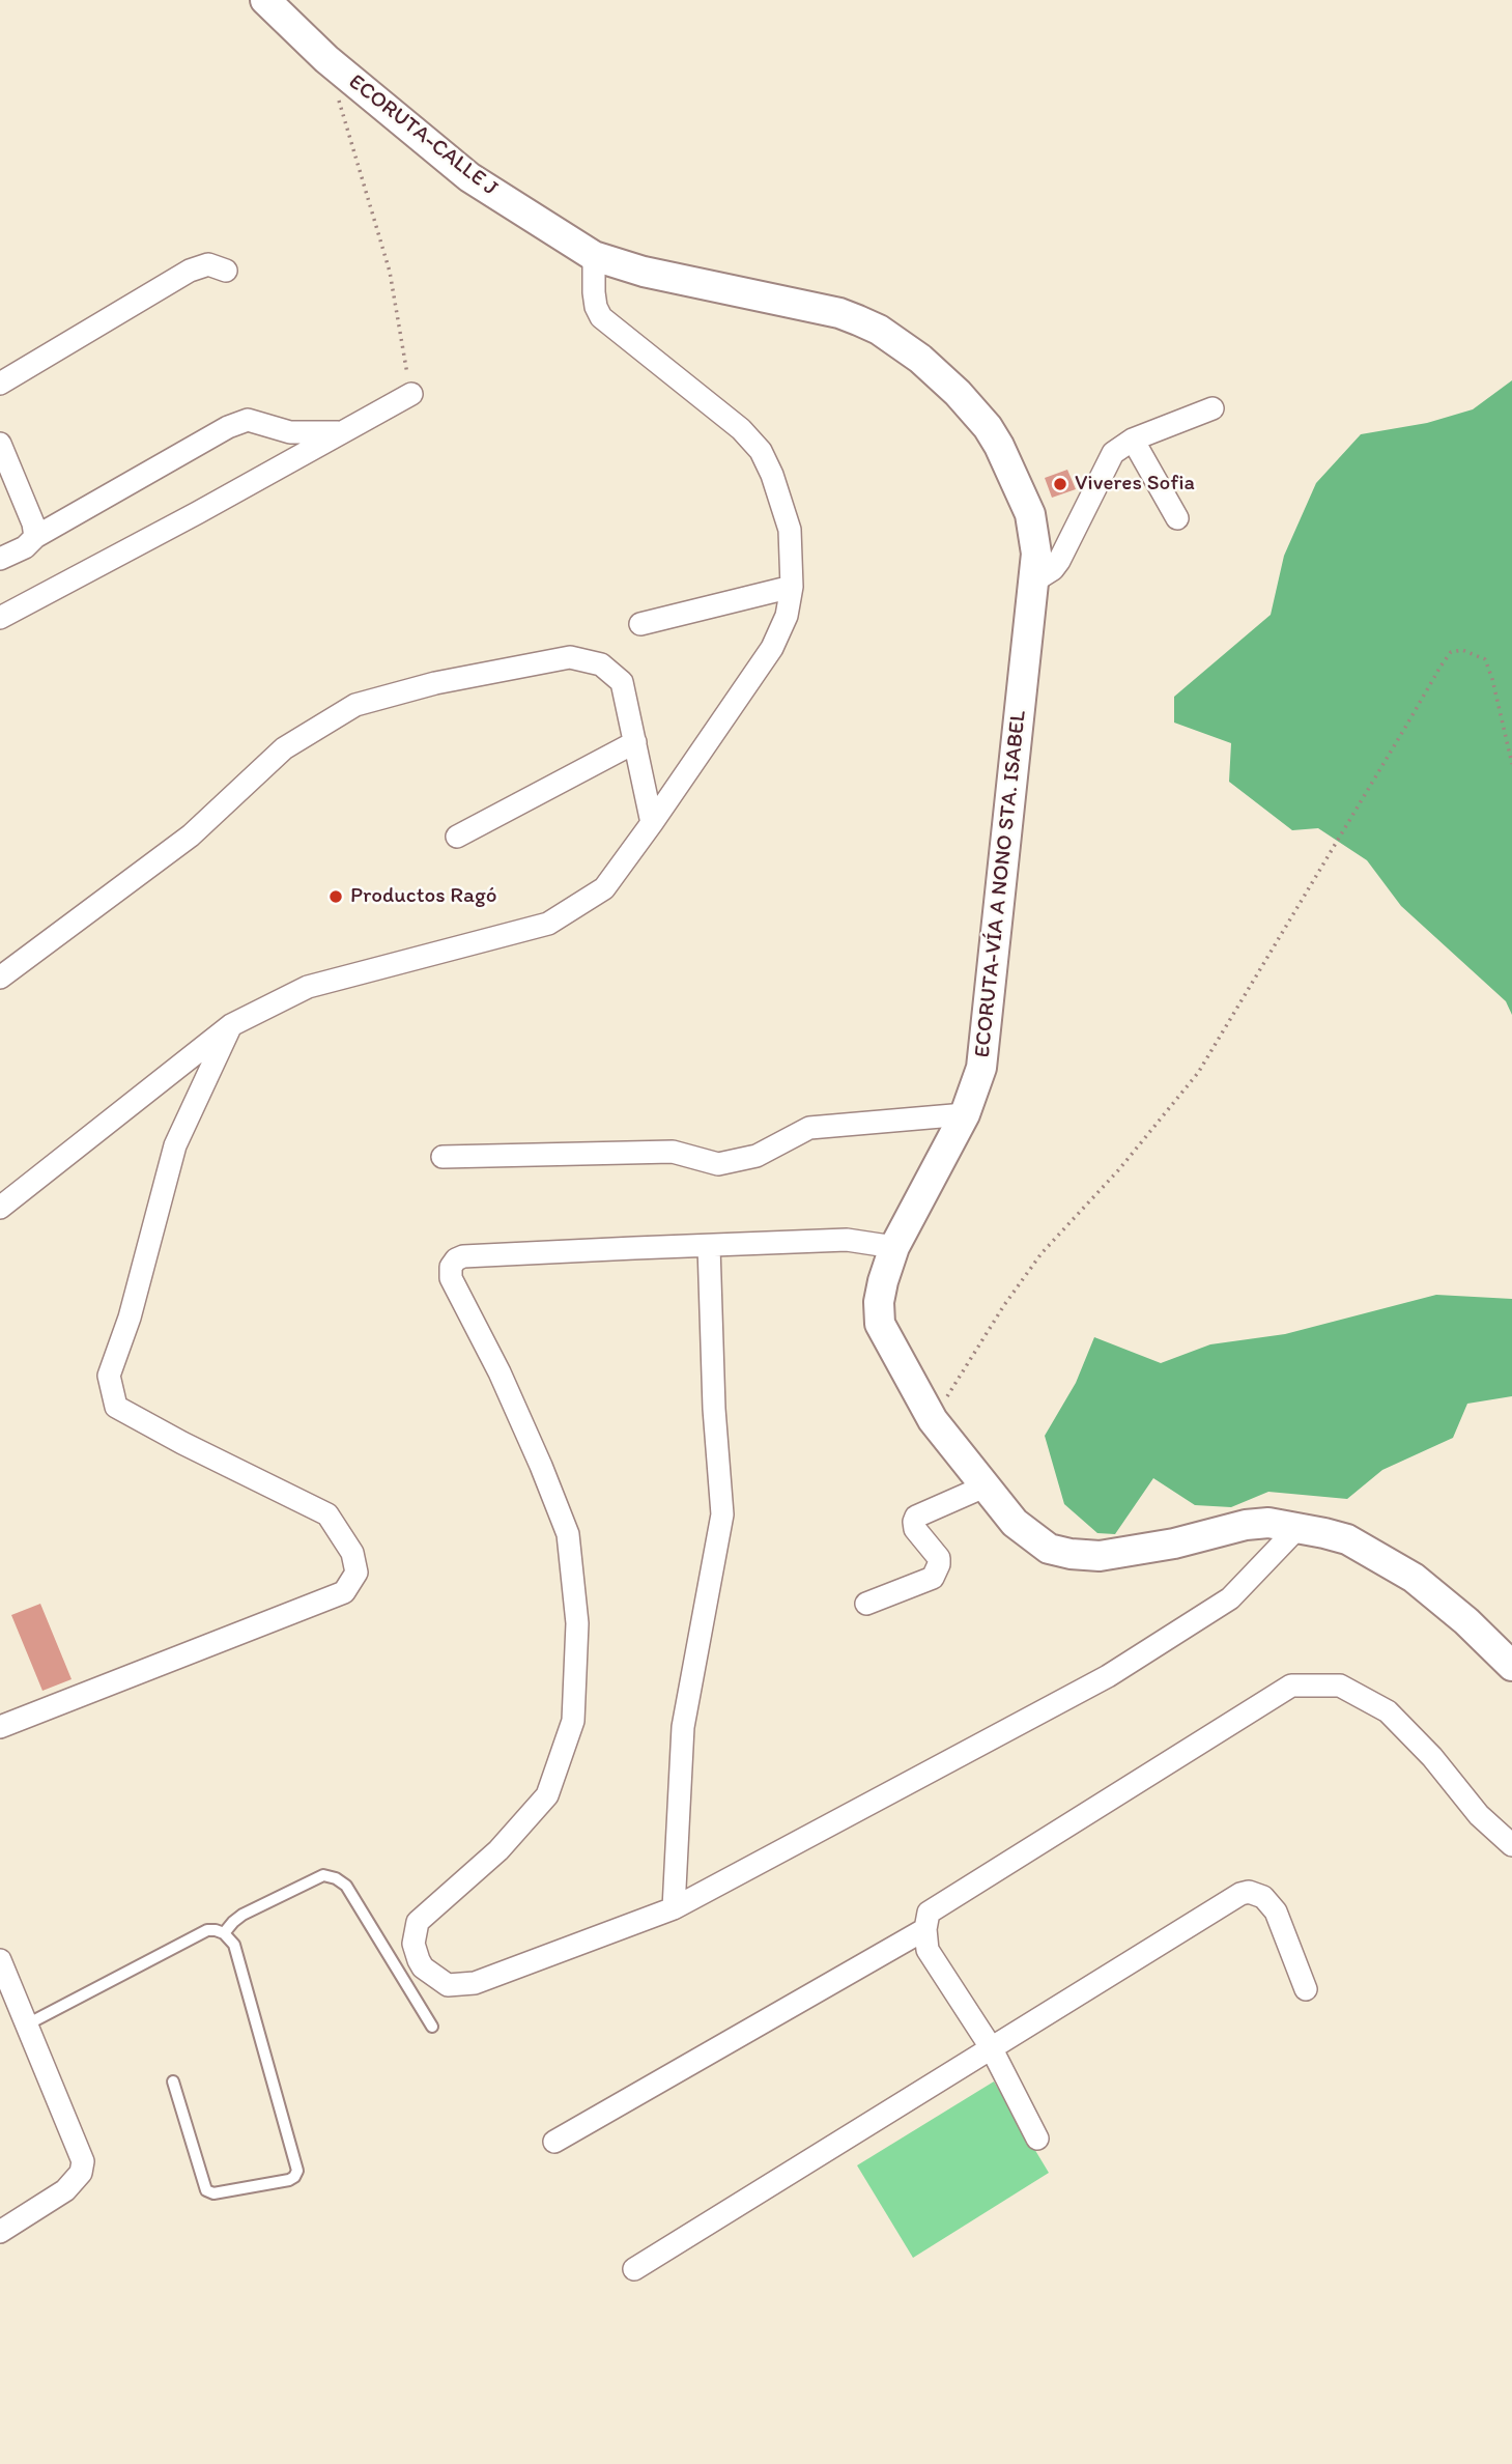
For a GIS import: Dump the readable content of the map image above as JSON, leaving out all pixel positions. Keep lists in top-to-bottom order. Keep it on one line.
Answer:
{"streets":{"main road":["ECORUTA-CALLE J","ECORUTA-VÍA A NONO STA. ISABEL"]},"crossings":[["ECORUTA-CALLE J","ECORUTA-VÍA A NONO STA. ISABEL"]],"places":["Viveres Sofia","Productos Ragó"]}
